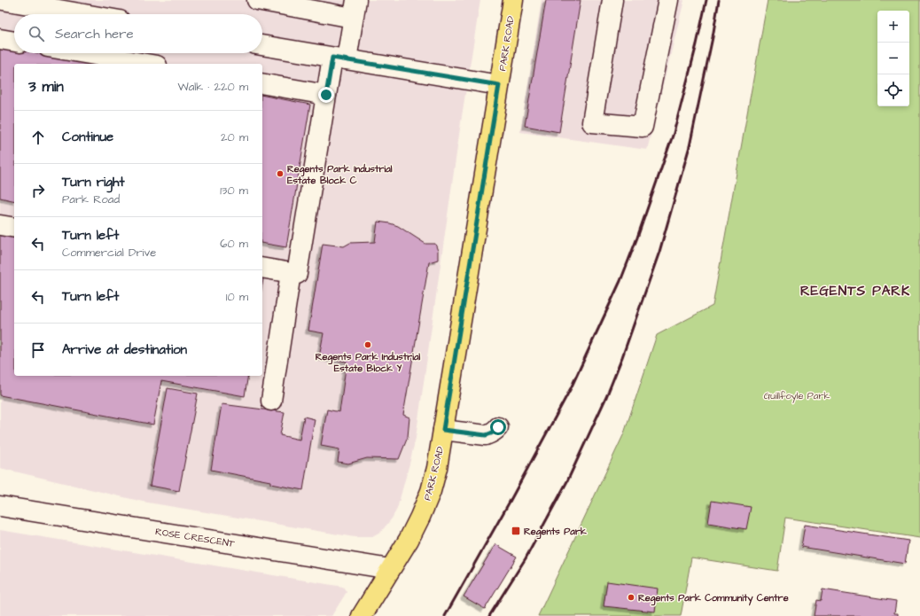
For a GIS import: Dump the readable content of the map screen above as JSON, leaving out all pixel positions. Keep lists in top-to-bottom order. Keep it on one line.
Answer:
{"streets":{"main road":["PARK ROAD"],"street":["ROSE CRESCENT"]},"crossings":[["PARK ROAD","ROSE CRESCENT"]],"districts":["REGENTS PARK"],"parks":["Guillfoyle Park"],"places":{"other":["Regents Park Industrial Estate Block C","Regents Park Industrial Estate Block Y","Regents Park Community Centre"],"transit":["Regents Park"]},"page":{"map_buttons":["+","−"],"search":"Search here","heading":["3 min","Walk · 220 m"],"list":[["Continue","20 m"],["Turn right","Park Road","130 m"],["Turn left","Commercial Drive","60 m"],["Turn left","10 m"],"Arrive at destination"]}}
